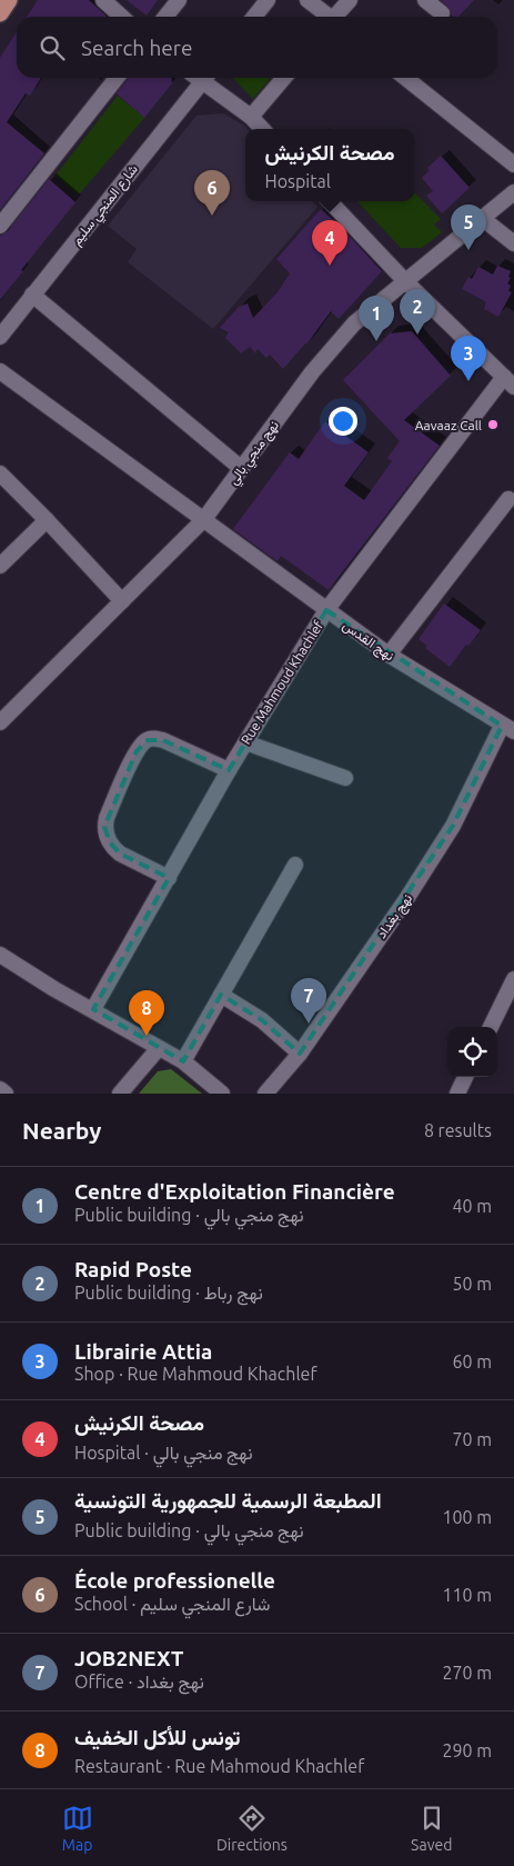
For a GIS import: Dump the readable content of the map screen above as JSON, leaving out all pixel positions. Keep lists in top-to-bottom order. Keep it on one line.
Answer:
{"streets":{"street":["شارع المنجي سليم","نهج منجي بالي","نهج القدس","Rue Mahmoud Khachlef","نهج بغداد"]},"crossings":[["نهج منجي بالي","نهج القدس"],["نهج القدس","Rue Mahmoud Khachlef"],["نهج القدس","نهج بغداد"]],"places":["Aavaaz Call"],"page":{"search":"Search here","popup":["مصحة الكرنيش","Hospital"],"pins":["6","5","4","2","1","3","7","8"],"heading":["Nearby","8 results"],"list":[{"mark":"1","name":"Centre d'Exploitation Financière","note":"Public building · نهج منجي بالي","value":"40 m"},{"mark":"2","name":"Rapid Poste","note":"Public building · نهج رباط","value":"50 m"},{"mark":"3","name":"Librairie Attia","note":"Shop · Rue Mahmoud Khachlef","value":"60 m"},{"mark":"4","name":"مصحة الكرنيش","note":"Hospital · نهج منجي بالي","value":"70 m"},{"mark":"5","name":"المطبعة الرسمية للجمهورية التونسية","note":"Public building · نهج منجي بالي","value":"100 m"},{"mark":"6","name":"École professionelle","note":"School · شارع المنجي سليم","value":"110 m"},{"mark":"7","name":"JOB2NEXT","note":"Office · نهج بغداد","value":"270 m"},{"mark":"8","name":"تونس للأكل الخفيف","note":"Restaurant · Rue Mahmoud Khachlef","value":"290 m"}],"nav":["Map","Directions","Saved"]}}
